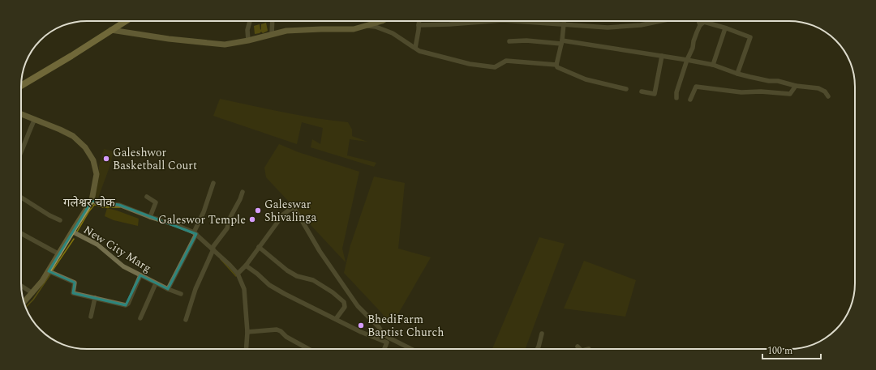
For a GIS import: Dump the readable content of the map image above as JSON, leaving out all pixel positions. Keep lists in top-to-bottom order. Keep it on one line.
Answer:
{"streets":{"street":["New City Marg"]},"districts":["गलेश्वर चोक"],"places":["Galeshwor Basketball Court","Galeswar Shivalinga","Galeswor Temple","BhediFarm Baptist Church"],"scale_bar":"100 m"}
